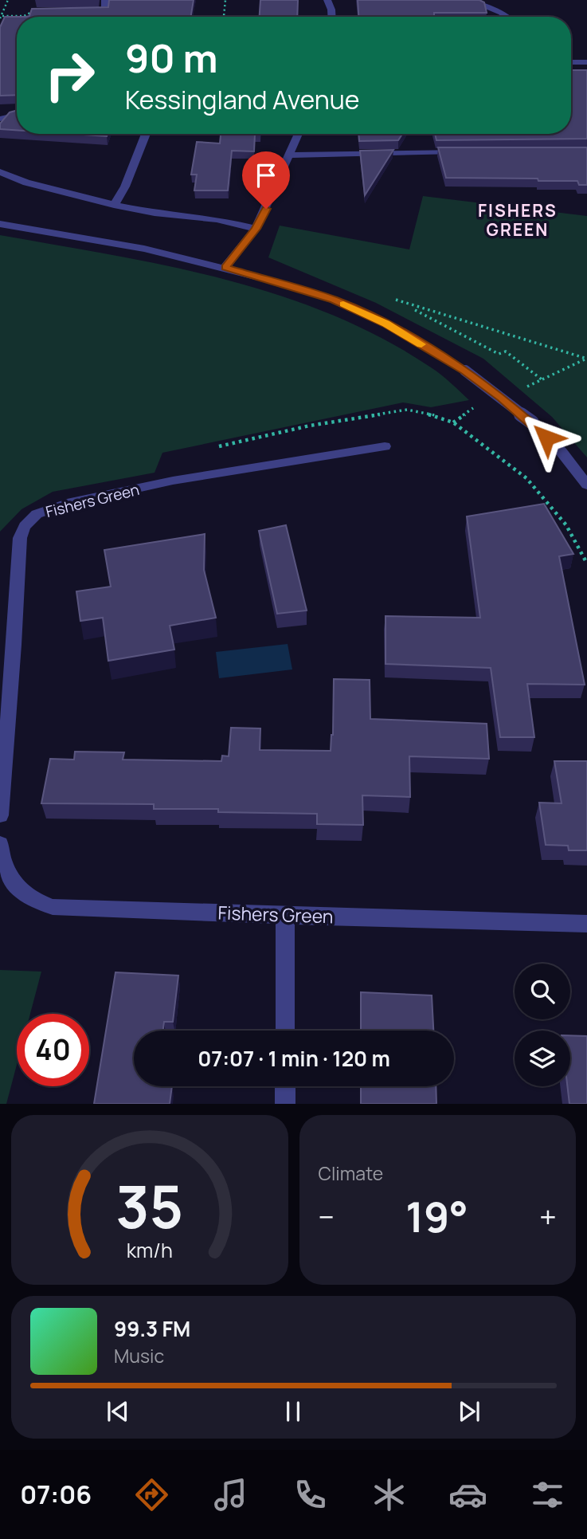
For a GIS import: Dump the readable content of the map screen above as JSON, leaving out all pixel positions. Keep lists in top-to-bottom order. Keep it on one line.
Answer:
{"streets":{"street":["Fishers Green"]},"districts":["FISHERS GREEN"],"page":{"turn":["90 m","Kessingland Avenue"],"limit":"40","trip":"07:07 · 1 min · 120 m","tile":"Climate","heat":["−","19°","+"],"song":["99.3 FM","Music"],"tabs":"07:06","gauge":["35","km/h"]}}
